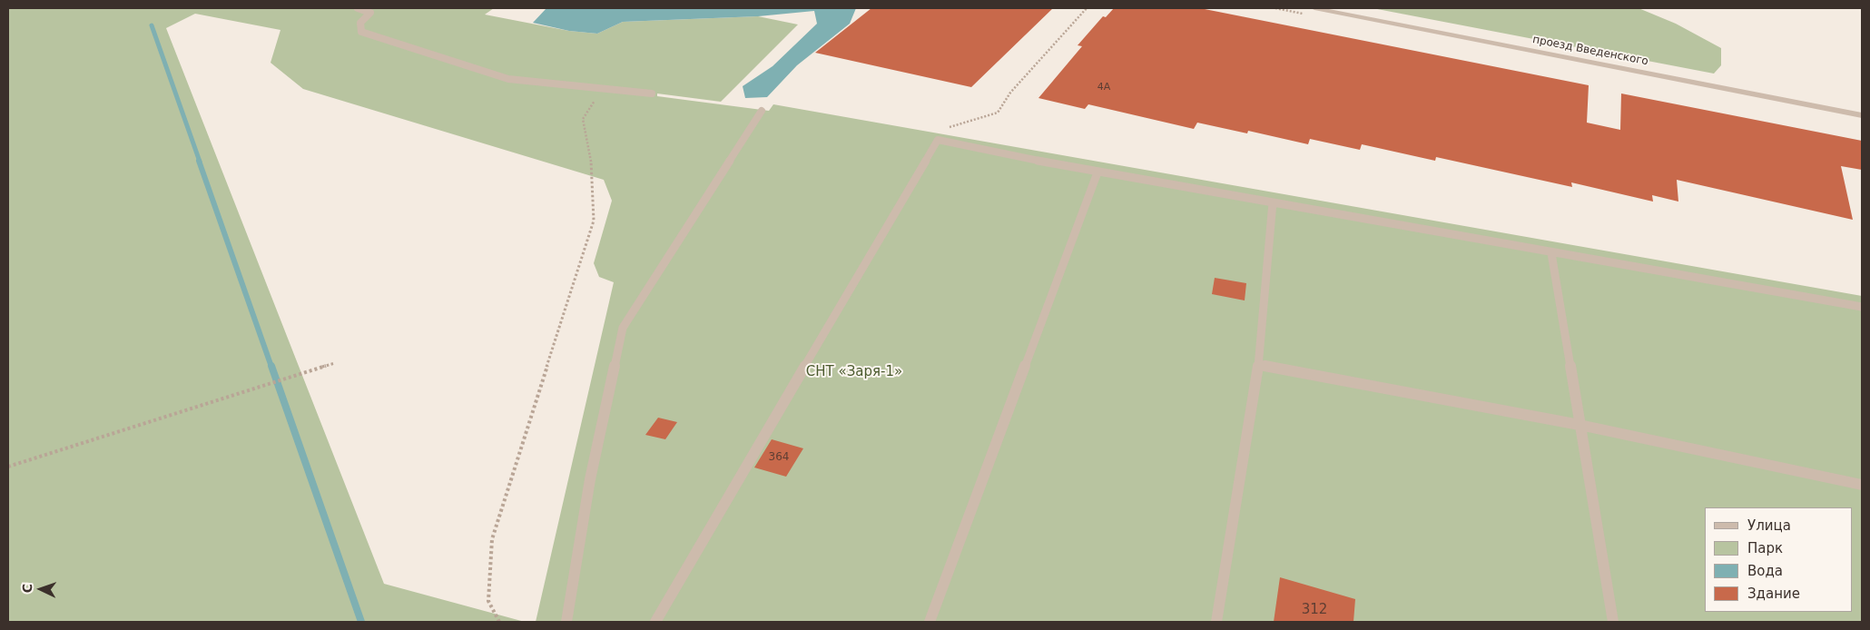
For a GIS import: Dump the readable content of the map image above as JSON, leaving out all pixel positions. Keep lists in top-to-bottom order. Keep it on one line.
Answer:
{"streets":{"street":["проезд Введенского"]},"parks":["СНТ «Заря-1»"],"house_numbers":["4А","364","312"],"legend":["Улица","Парк","Вода","Здание"],"north":"left"}
